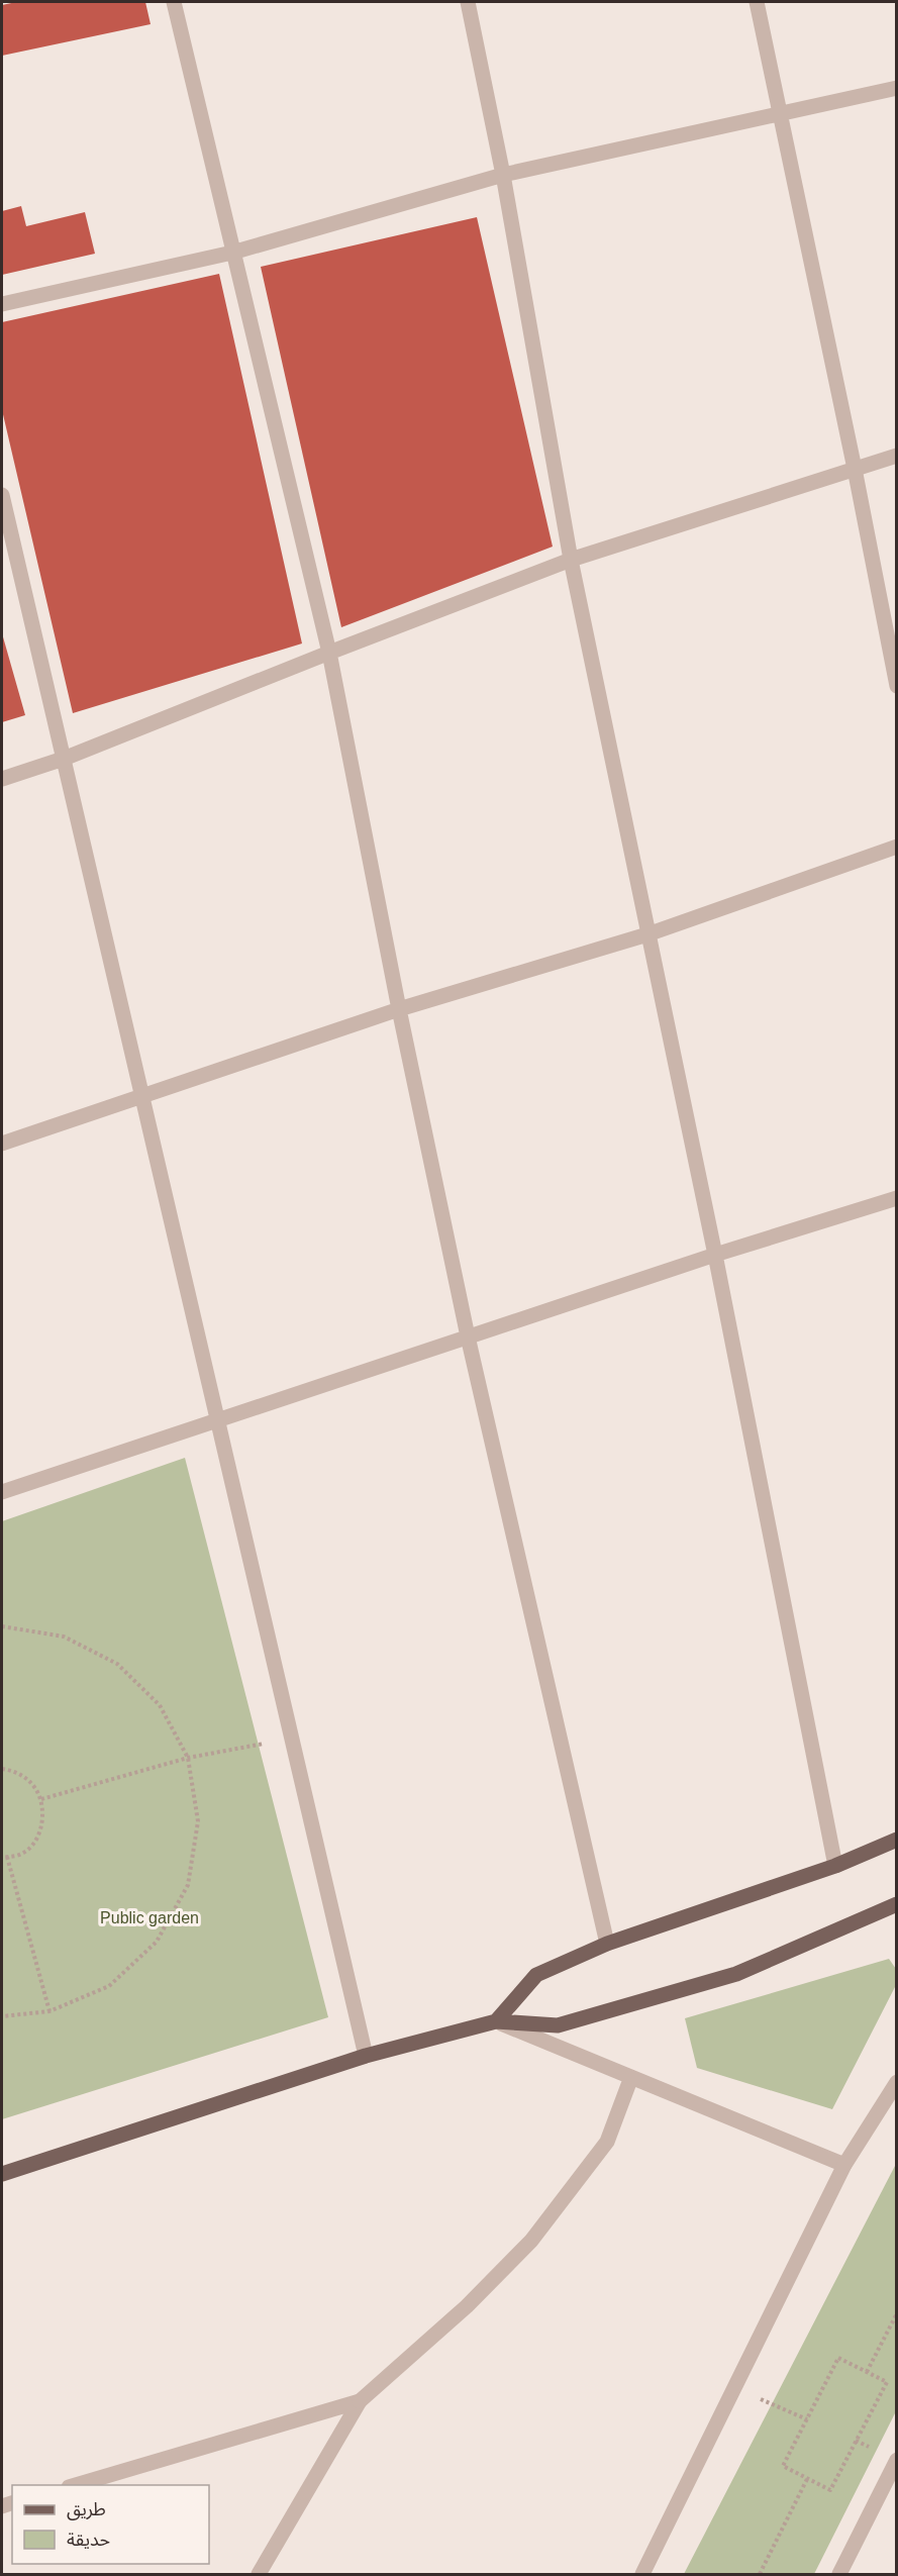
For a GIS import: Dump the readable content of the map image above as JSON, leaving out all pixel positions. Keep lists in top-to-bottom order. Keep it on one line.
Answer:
{"parks":["Public garden"],"legend":["طريق","حديقة"]}
